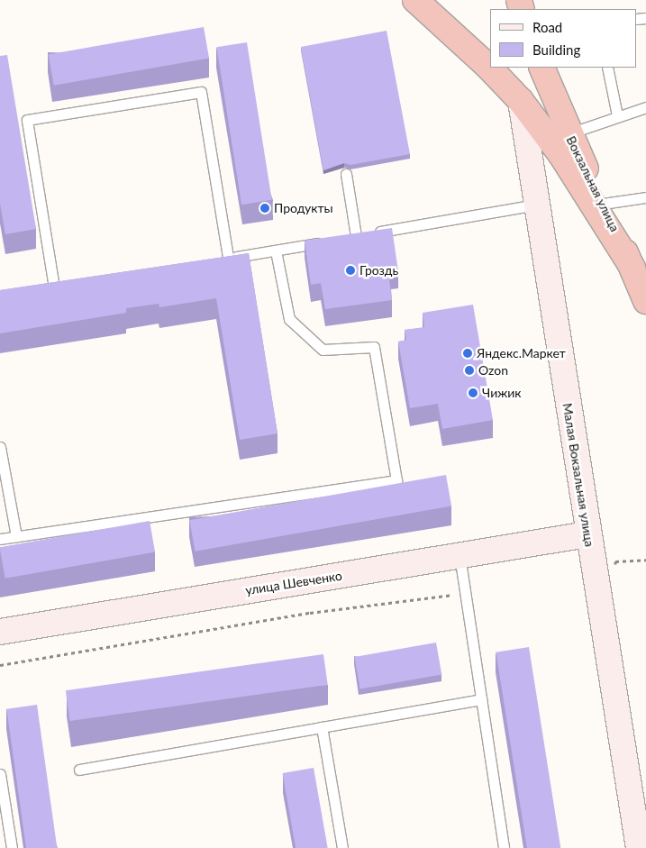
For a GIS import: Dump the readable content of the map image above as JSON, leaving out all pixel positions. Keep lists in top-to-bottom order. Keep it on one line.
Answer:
{"streets":{"highway":["Вокзальная улица"],"street":["Малая Вокзальная улица","улица Шевченко"]},"crossings":[["Малая Вокзальная улица","улица Шевченко"]],"places":["Продукты","Гроздь","Яндекс.Маркет","Ozon","Чижик"],"legend":["Road","Building"]}
